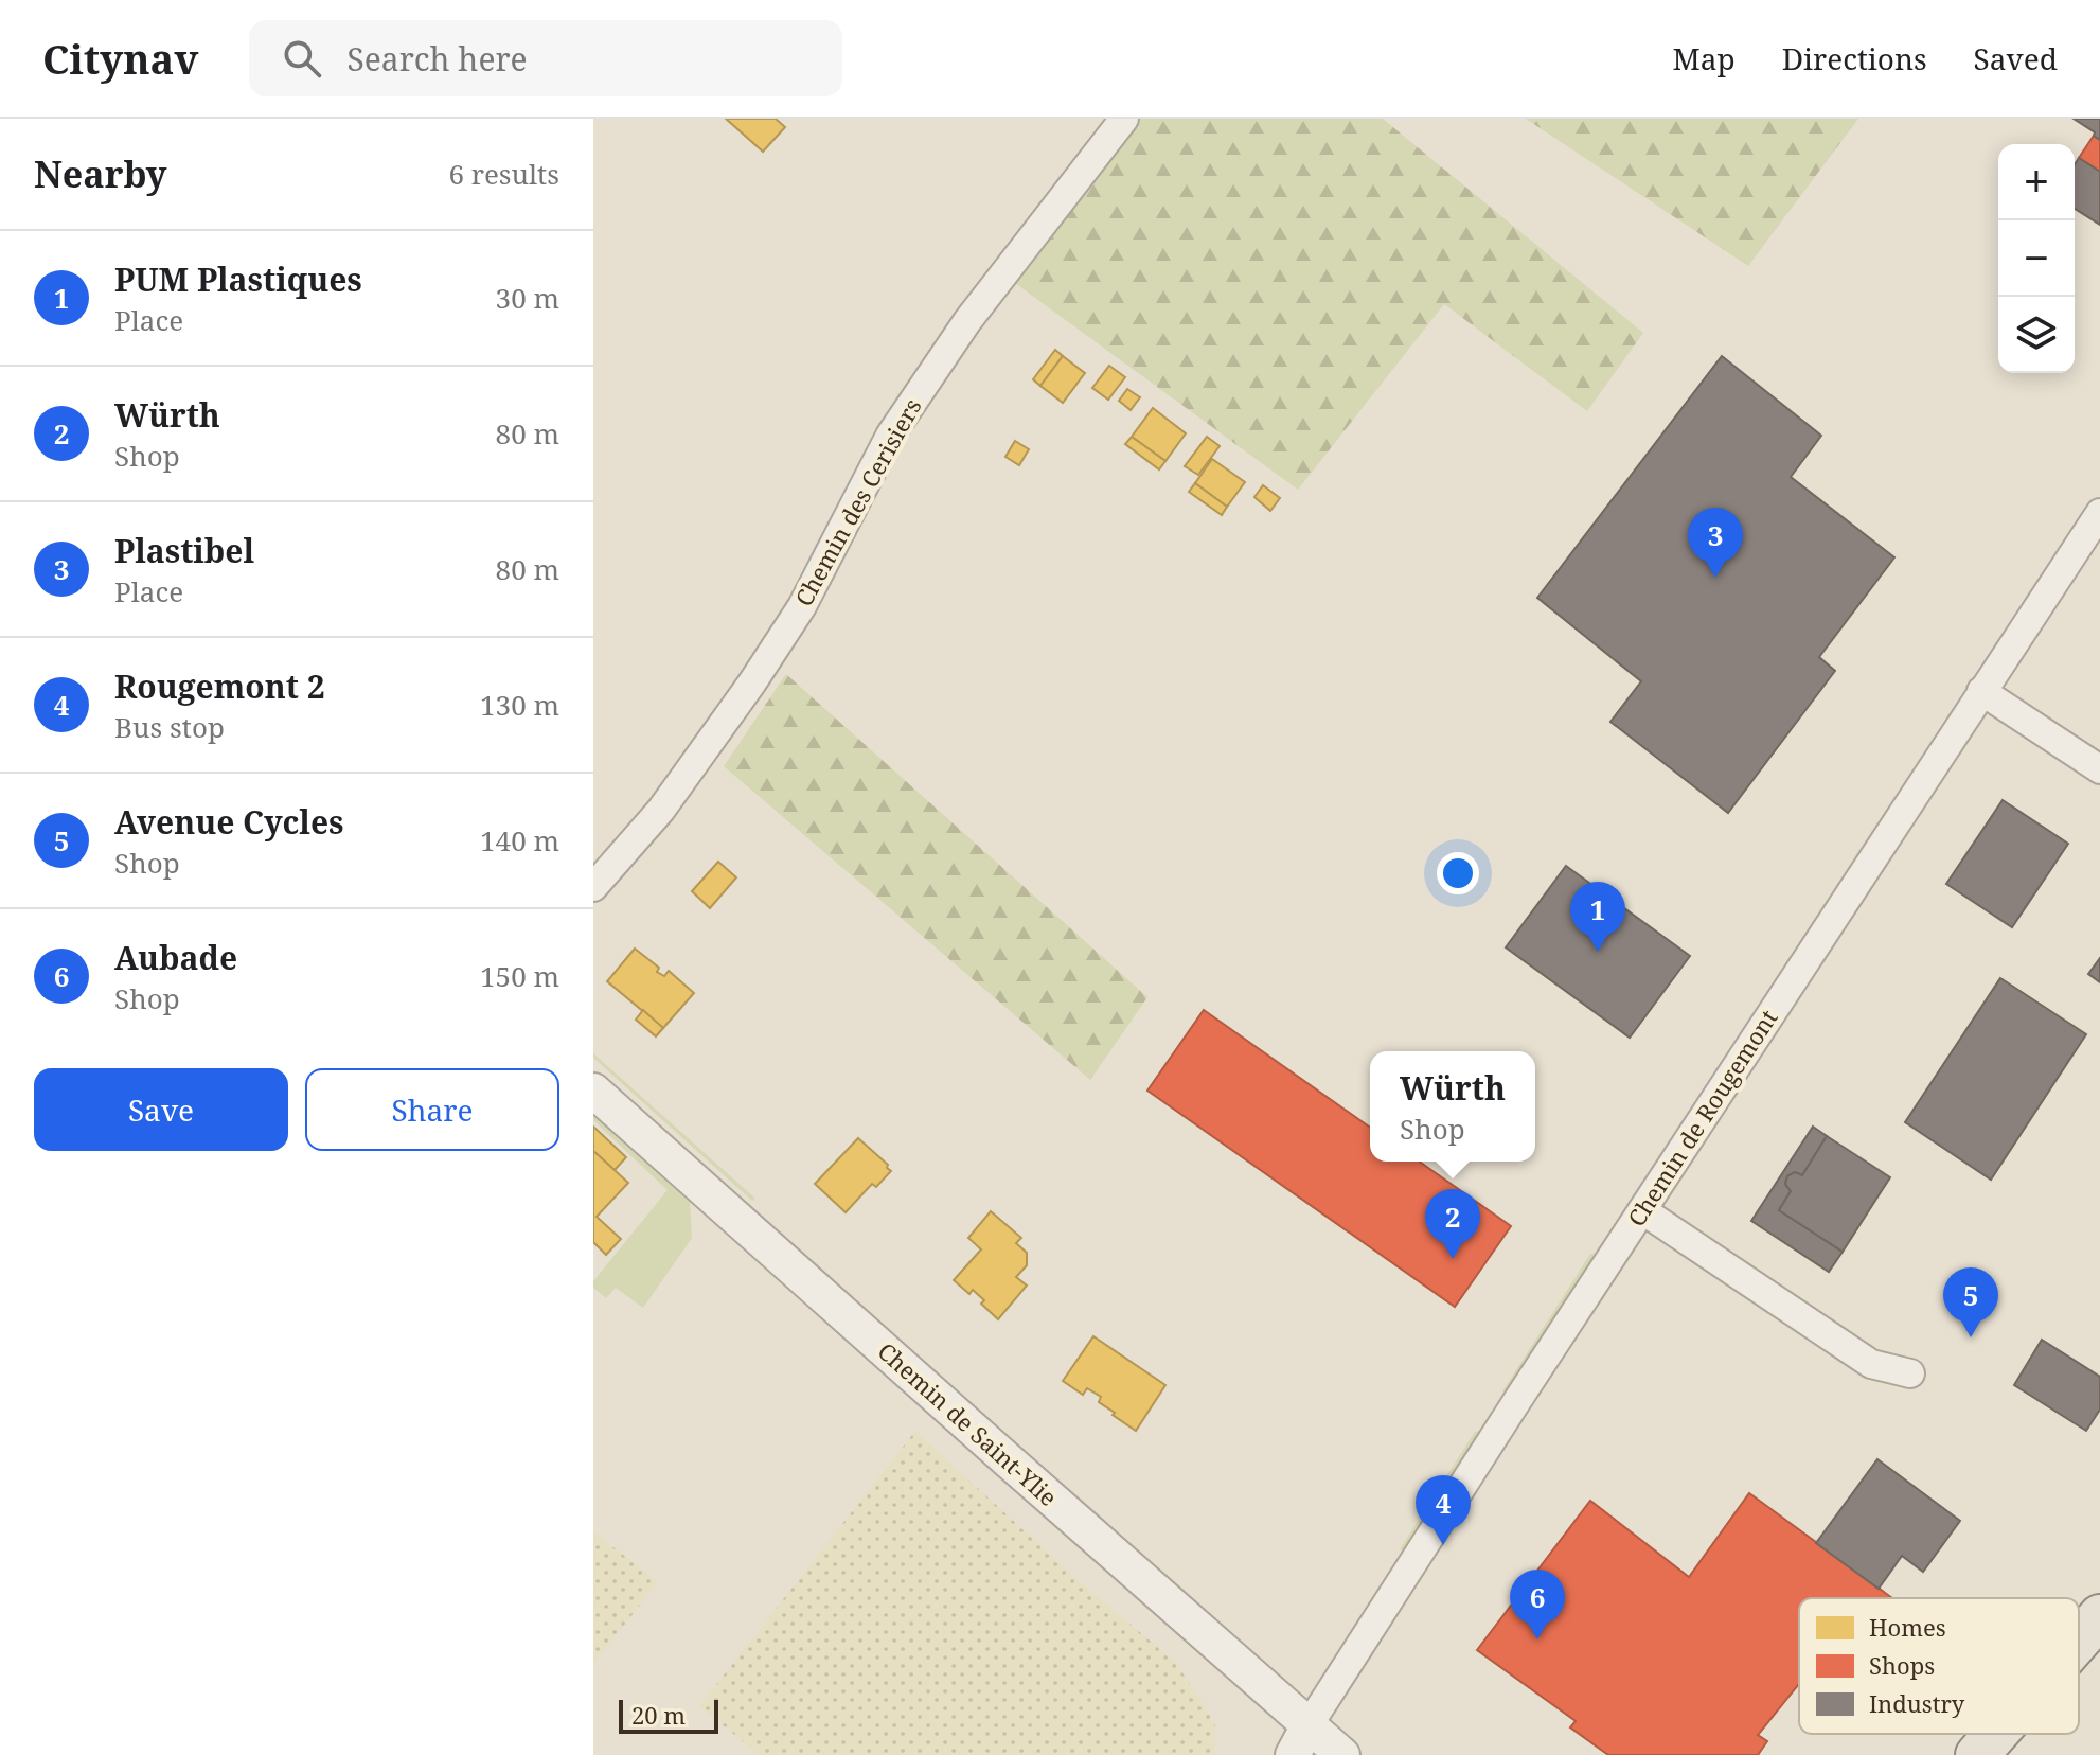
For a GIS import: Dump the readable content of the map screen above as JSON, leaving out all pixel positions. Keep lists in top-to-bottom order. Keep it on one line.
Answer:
{"streets":{"street":["Chemin des Cerisiers","Chemin de Rougemont","Chemin de Saint-Ylie"]},"crossings":[["Chemin de Rougemont","Chemin de Saint-Ylie"]],"legend":["Homes","Shops","Industry"],"scale_bar":"20 m","page":{"header":"Citynav","search":"Search here","nav":["Map","Directions","Saved"],"heading":["Nearby","6 results"],"map_buttons":["+","−"],"list":[{"mark":"1","name":"PUM Plastiques","note":"Place","value":"30 m"},{"mark":"2","name":"Würth","note":"Shop","value":"80 m"},{"mark":"3","name":"Plastibel","note":"Place","value":"80 m"},{"mark":"4","name":"Rougemont 2","note":"Bus stop","value":"130 m"},{"mark":"5","name":"Avenue Cycles","note":"Shop","value":"140 m"},{"mark":"6","name":"Aubade","note":"Shop","value":"150 m"}],"pins":["3","1","2","5","4","6"],"buttons":["Save","Share"],"popup":["Würth","Shop"],"scale":"20 m"}}
